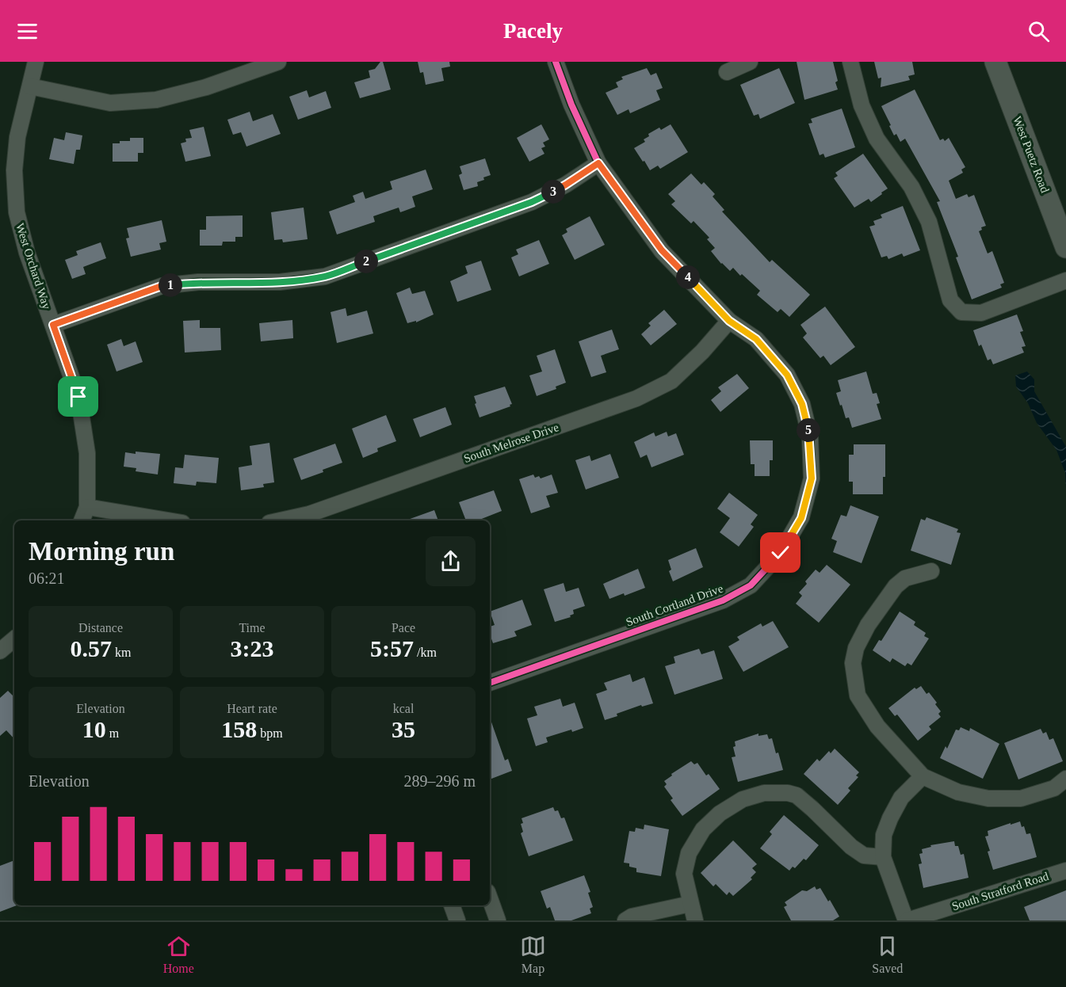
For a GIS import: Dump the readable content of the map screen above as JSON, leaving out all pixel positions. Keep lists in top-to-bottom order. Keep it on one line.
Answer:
{"streets":{"street":["West Puetz Road","West Orchard Way","South Melrose Drive","South Cortland Drive","South Stratford Road"]},"crossings":[["South Melrose Drive","South Cortland Drive"]],"page":{"header":"Pacely","pins":["3","2","4","1","5"],"heading":["Morning run","06:21"],"stats":[["Distance","0.57 km"],["Time","3:23"],["Pace","5:57 /km"],["Elevation","10 m"],["Heart rate","158 bpm"],["kcal","35"]],"chart":["Elevation","289–296 m"],"tabs":["Home","Map","Saved"]}}
